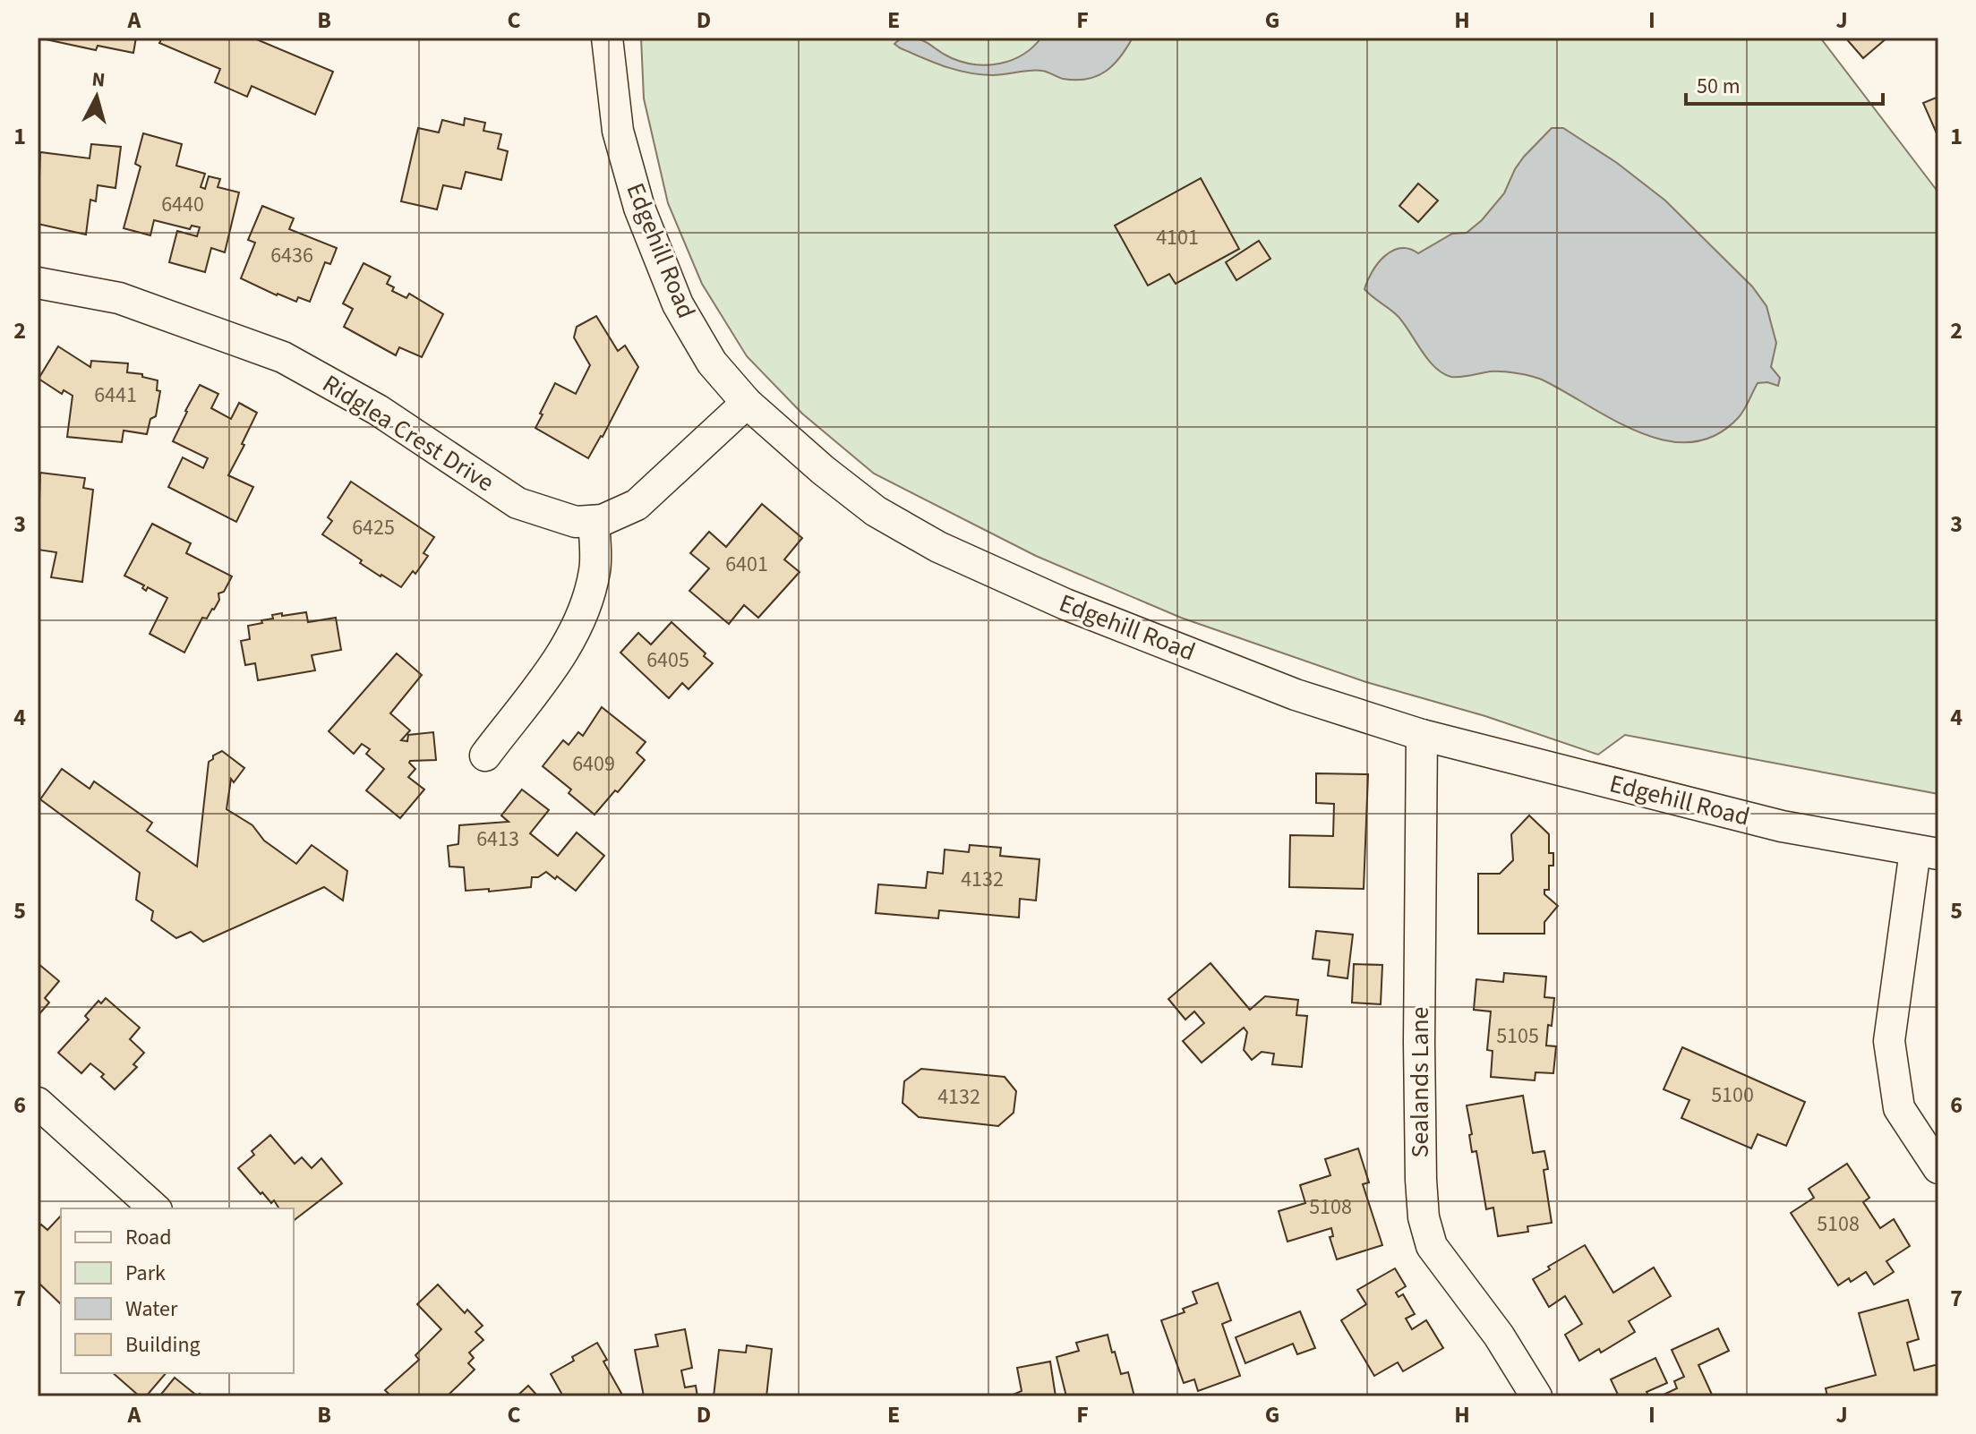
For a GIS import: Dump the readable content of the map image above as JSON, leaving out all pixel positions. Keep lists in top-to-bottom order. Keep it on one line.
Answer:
{"streets":{"street":["Edgehill Road","Ridglea Crest Drive","Sealands Lane"]},"crossings":[["Edgehill Road","Ridglea Crest Drive"],["Edgehill Road","Sealands Lane"]],"house_numbers":["6440","4101","6436","6441","6425","6401","6405","6409","6413","4132","5105","5100","4132","5108","5108"],"legend":["Road","Park","Water","Building"],"scale_bar":"50 m","north":"top","grid":{"columns":["A","B","C","D","E","F","G","H","I","J"],"rows":["1","2","3","4","5","6","7"]}}
